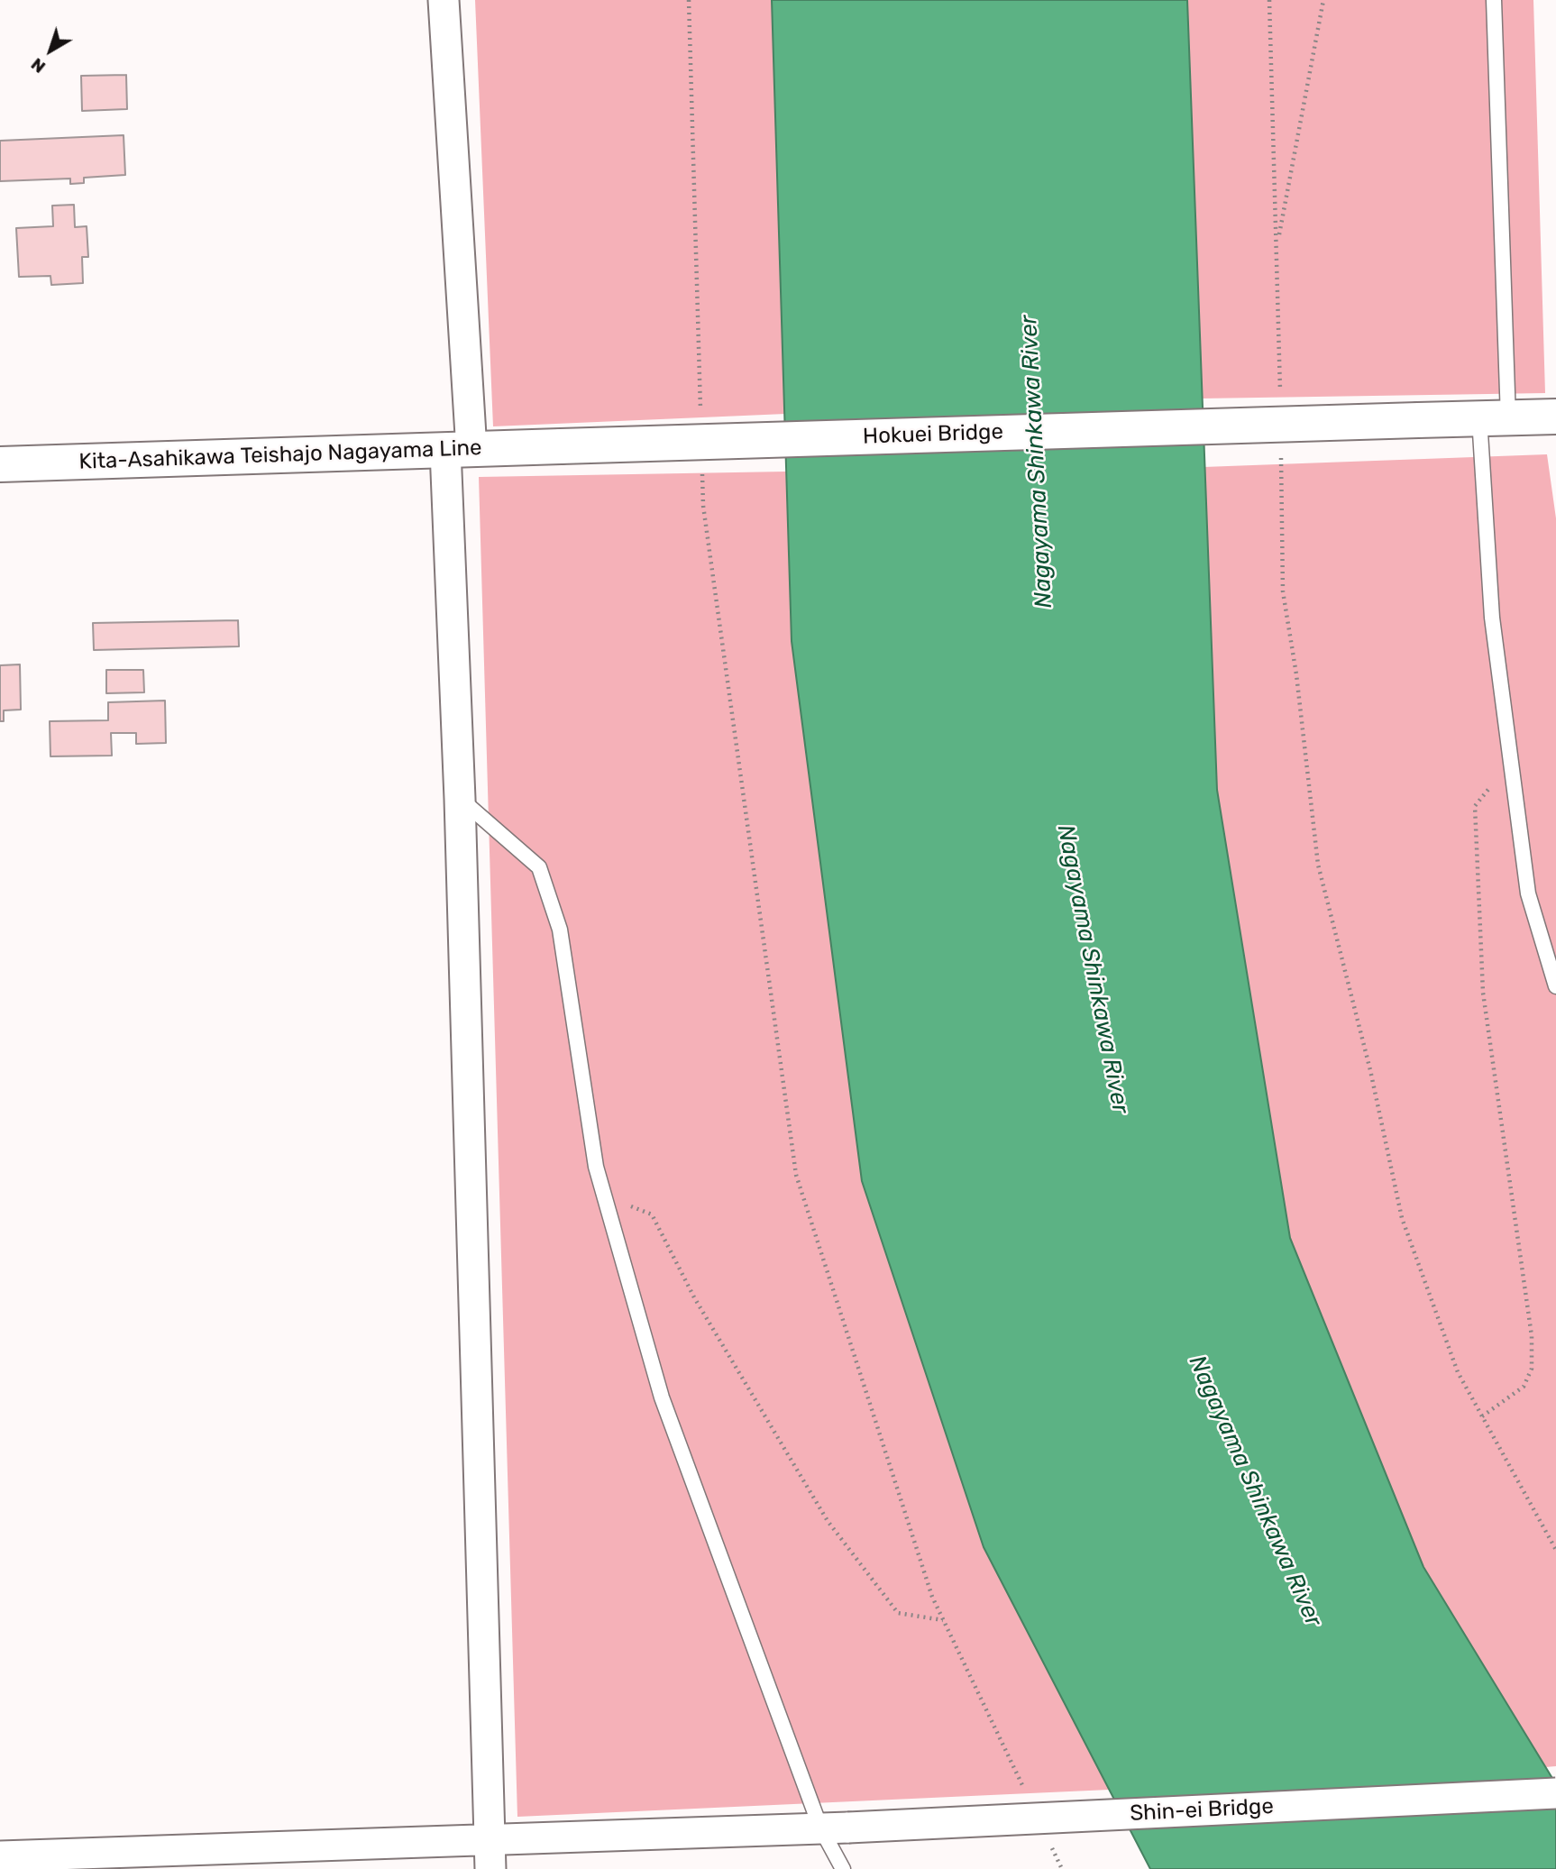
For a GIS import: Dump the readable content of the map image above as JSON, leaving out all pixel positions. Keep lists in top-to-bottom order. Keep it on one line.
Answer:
{"streets":{"main road":["Hokuei Bridge","Kita-Asahikawa Teishajo Nagayama Line"],"street":["Shin-ei Bridge"]},"crossings":[["Hokuei Bridge","Kita-Asahikawa Teishajo Nagayama Line"]],"water":["Nagayama Shinkawa River"],"north":"bottom left"}
